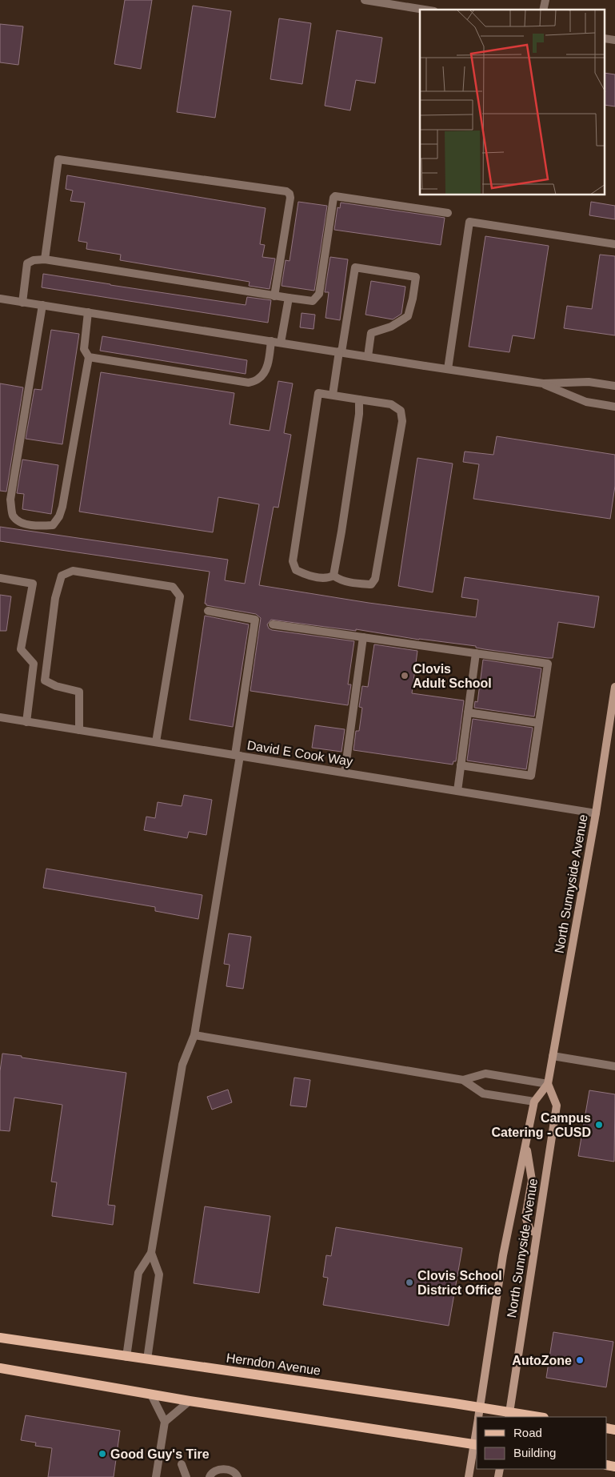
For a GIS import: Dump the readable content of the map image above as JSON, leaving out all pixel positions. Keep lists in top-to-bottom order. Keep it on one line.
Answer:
{"streets":{"main road":["North Sunnyside Avenue","Herndon Avenue"],"street":["David E Cook Way"]},"crossings":[["David E Cook Way","North Sunnyside Avenue"],["North Sunnyside Avenue","Herndon Avenue"]],"places":["Clovis Adult School","Campus Catering - CUSD","Clovis School District Office","AutoZone","Good Guy's Tire"],"legend":["Road","Building"]}
